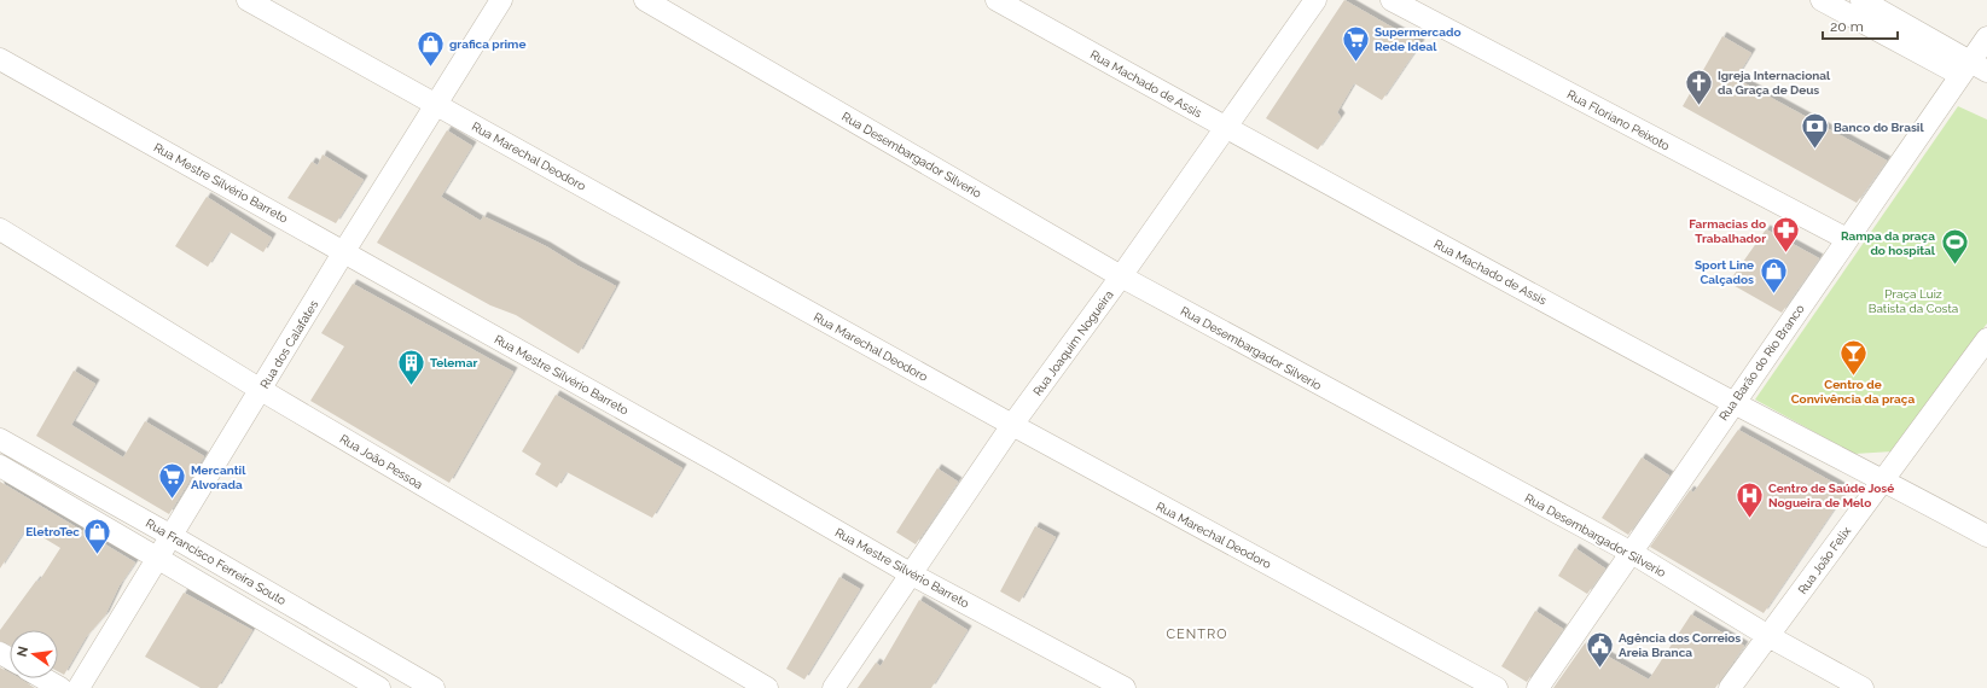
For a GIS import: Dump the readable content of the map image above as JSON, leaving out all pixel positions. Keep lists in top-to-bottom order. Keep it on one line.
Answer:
{"streets":{"street":["Rua Machado de Assis","Rua Floriano Peixoto","Rua Desembargador Silverio","Rua Marechal Deodoro","Rua Mestre Silvério Barreto","Rua Joaquim Nogueira","Rua dos Calafates","Rua Barão do Rio Branco","Rua João Pessoa","Rua João Felix","Rua Francisco Ferreira Souto"]},"crossings":[["Rua Machado de Assis","Rua Joaquim Nogueira"],["Rua Machado de Assis","Rua Barão do Rio Branco"],["Rua Machado de Assis","Rua João Felix"],["Rua Floriano Peixoto","Rua Barão do Rio Branco"],["Rua Desembargador Silverio","Rua Joaquim Nogueira"],["Rua Desembargador Silverio","Rua Barão do Rio Branco"],["Rua Desembargador Silverio","Rua João Felix"],["Rua Marechal Deodoro","Rua Joaquim Nogueira"],["Rua Marechal Deodoro","Rua dos Calafates"],["Rua Mestre Silvério Barreto","Rua Joaquim Nogueira"],["Rua Mestre Silvério Barreto","Rua dos Calafates"],["Rua dos Calafates","Rua João Pessoa"],["Rua dos Calafates","Rua Francisco Ferreira Souto"]],"districts":["CENTRO"],"parks":["Praça Luiz Batista da Costa"],"places":{"supermarket":["Supermercado Rede Ideal","Mercantil Alvorada"],"shop":["grafica prime","Sport Line Calçados","EletroTec"],"church":["Igreja Internacional da Graça de Deus"],"bank":["Banco do Brasil"],"pharmacy":["Farmacias do Trabalhador"],"sports":["Rampa da praça do hospital"],"bar":["Centro de Convivência da praça"],"building":["Telemar"],"hospital":["Centro de Saúde José Nogueira de Melo"],"public building":["Agência dos Correios Areia Branca"]},"scale_bar":"20 m","north":"left"}
